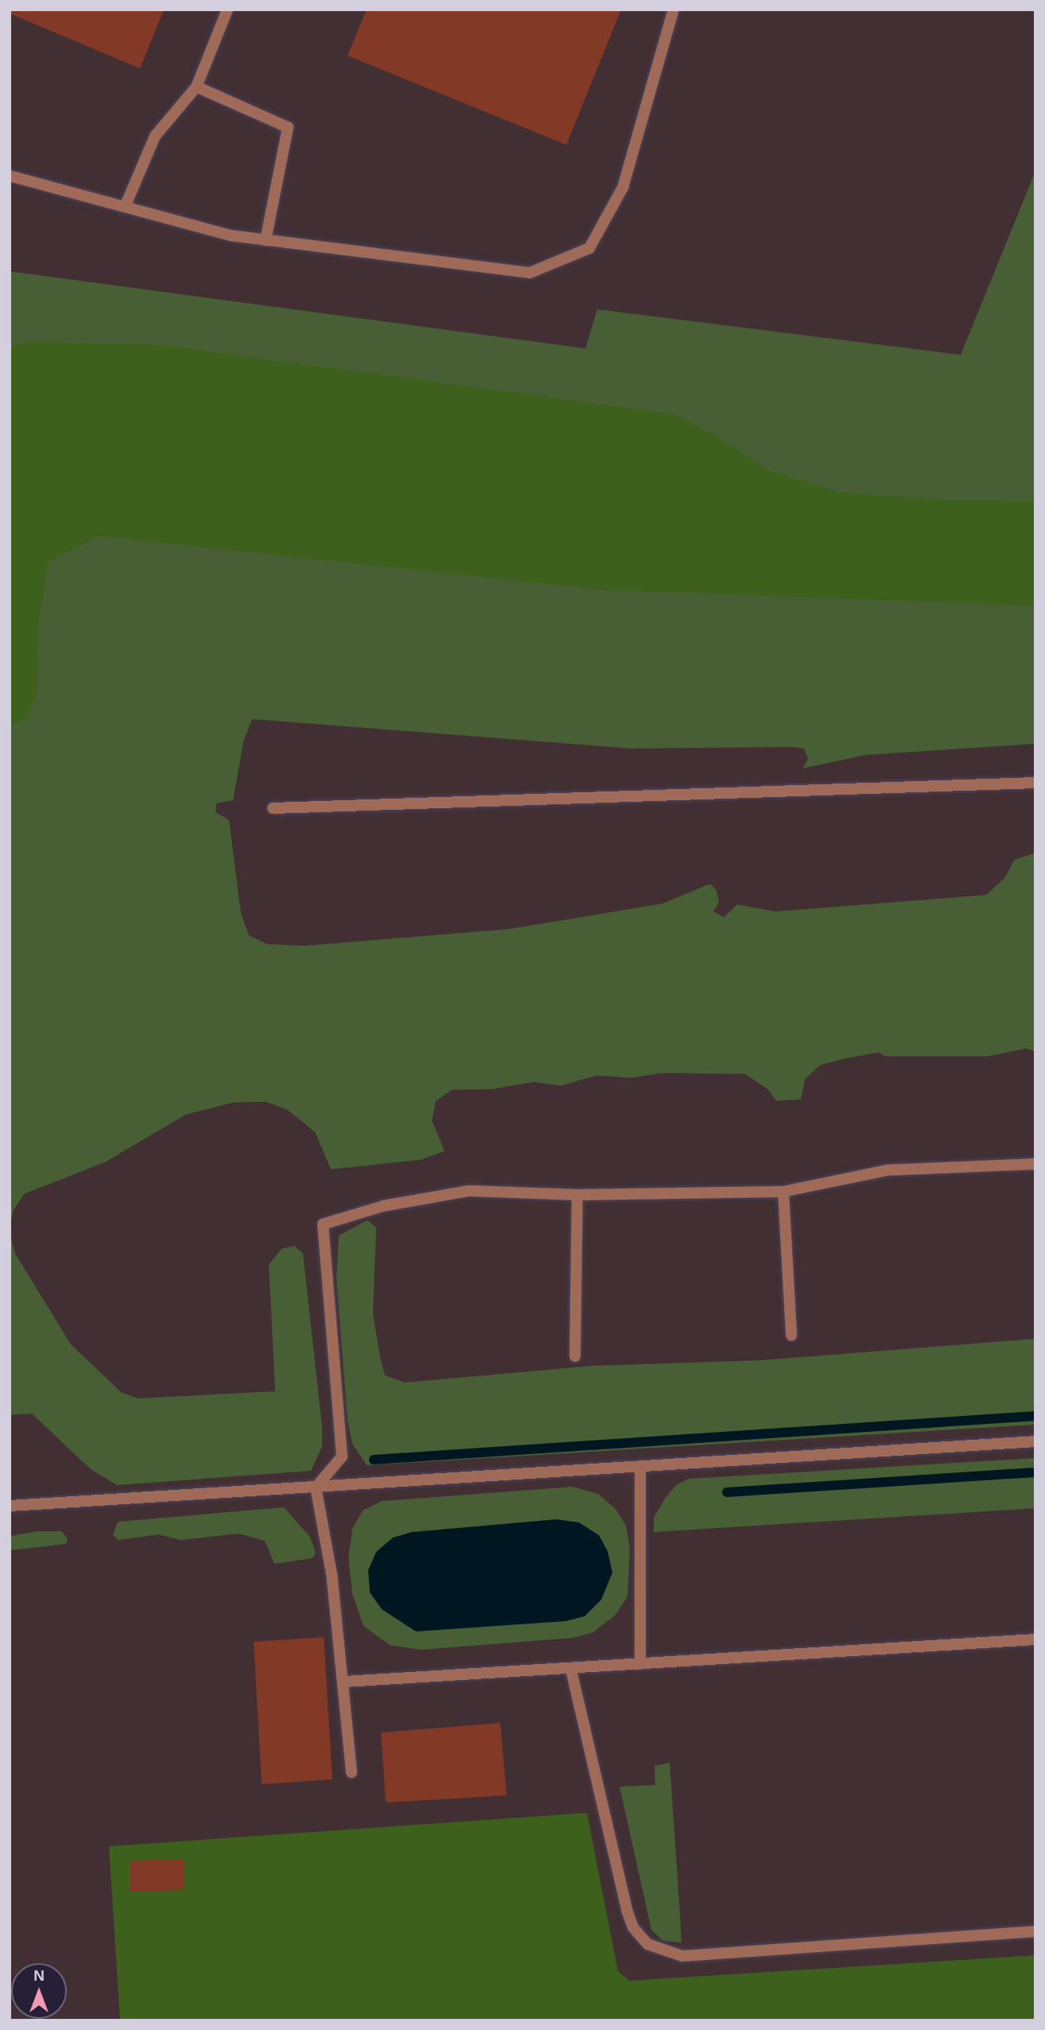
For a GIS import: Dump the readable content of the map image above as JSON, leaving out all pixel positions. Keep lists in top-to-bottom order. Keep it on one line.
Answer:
{"north":"top"}
